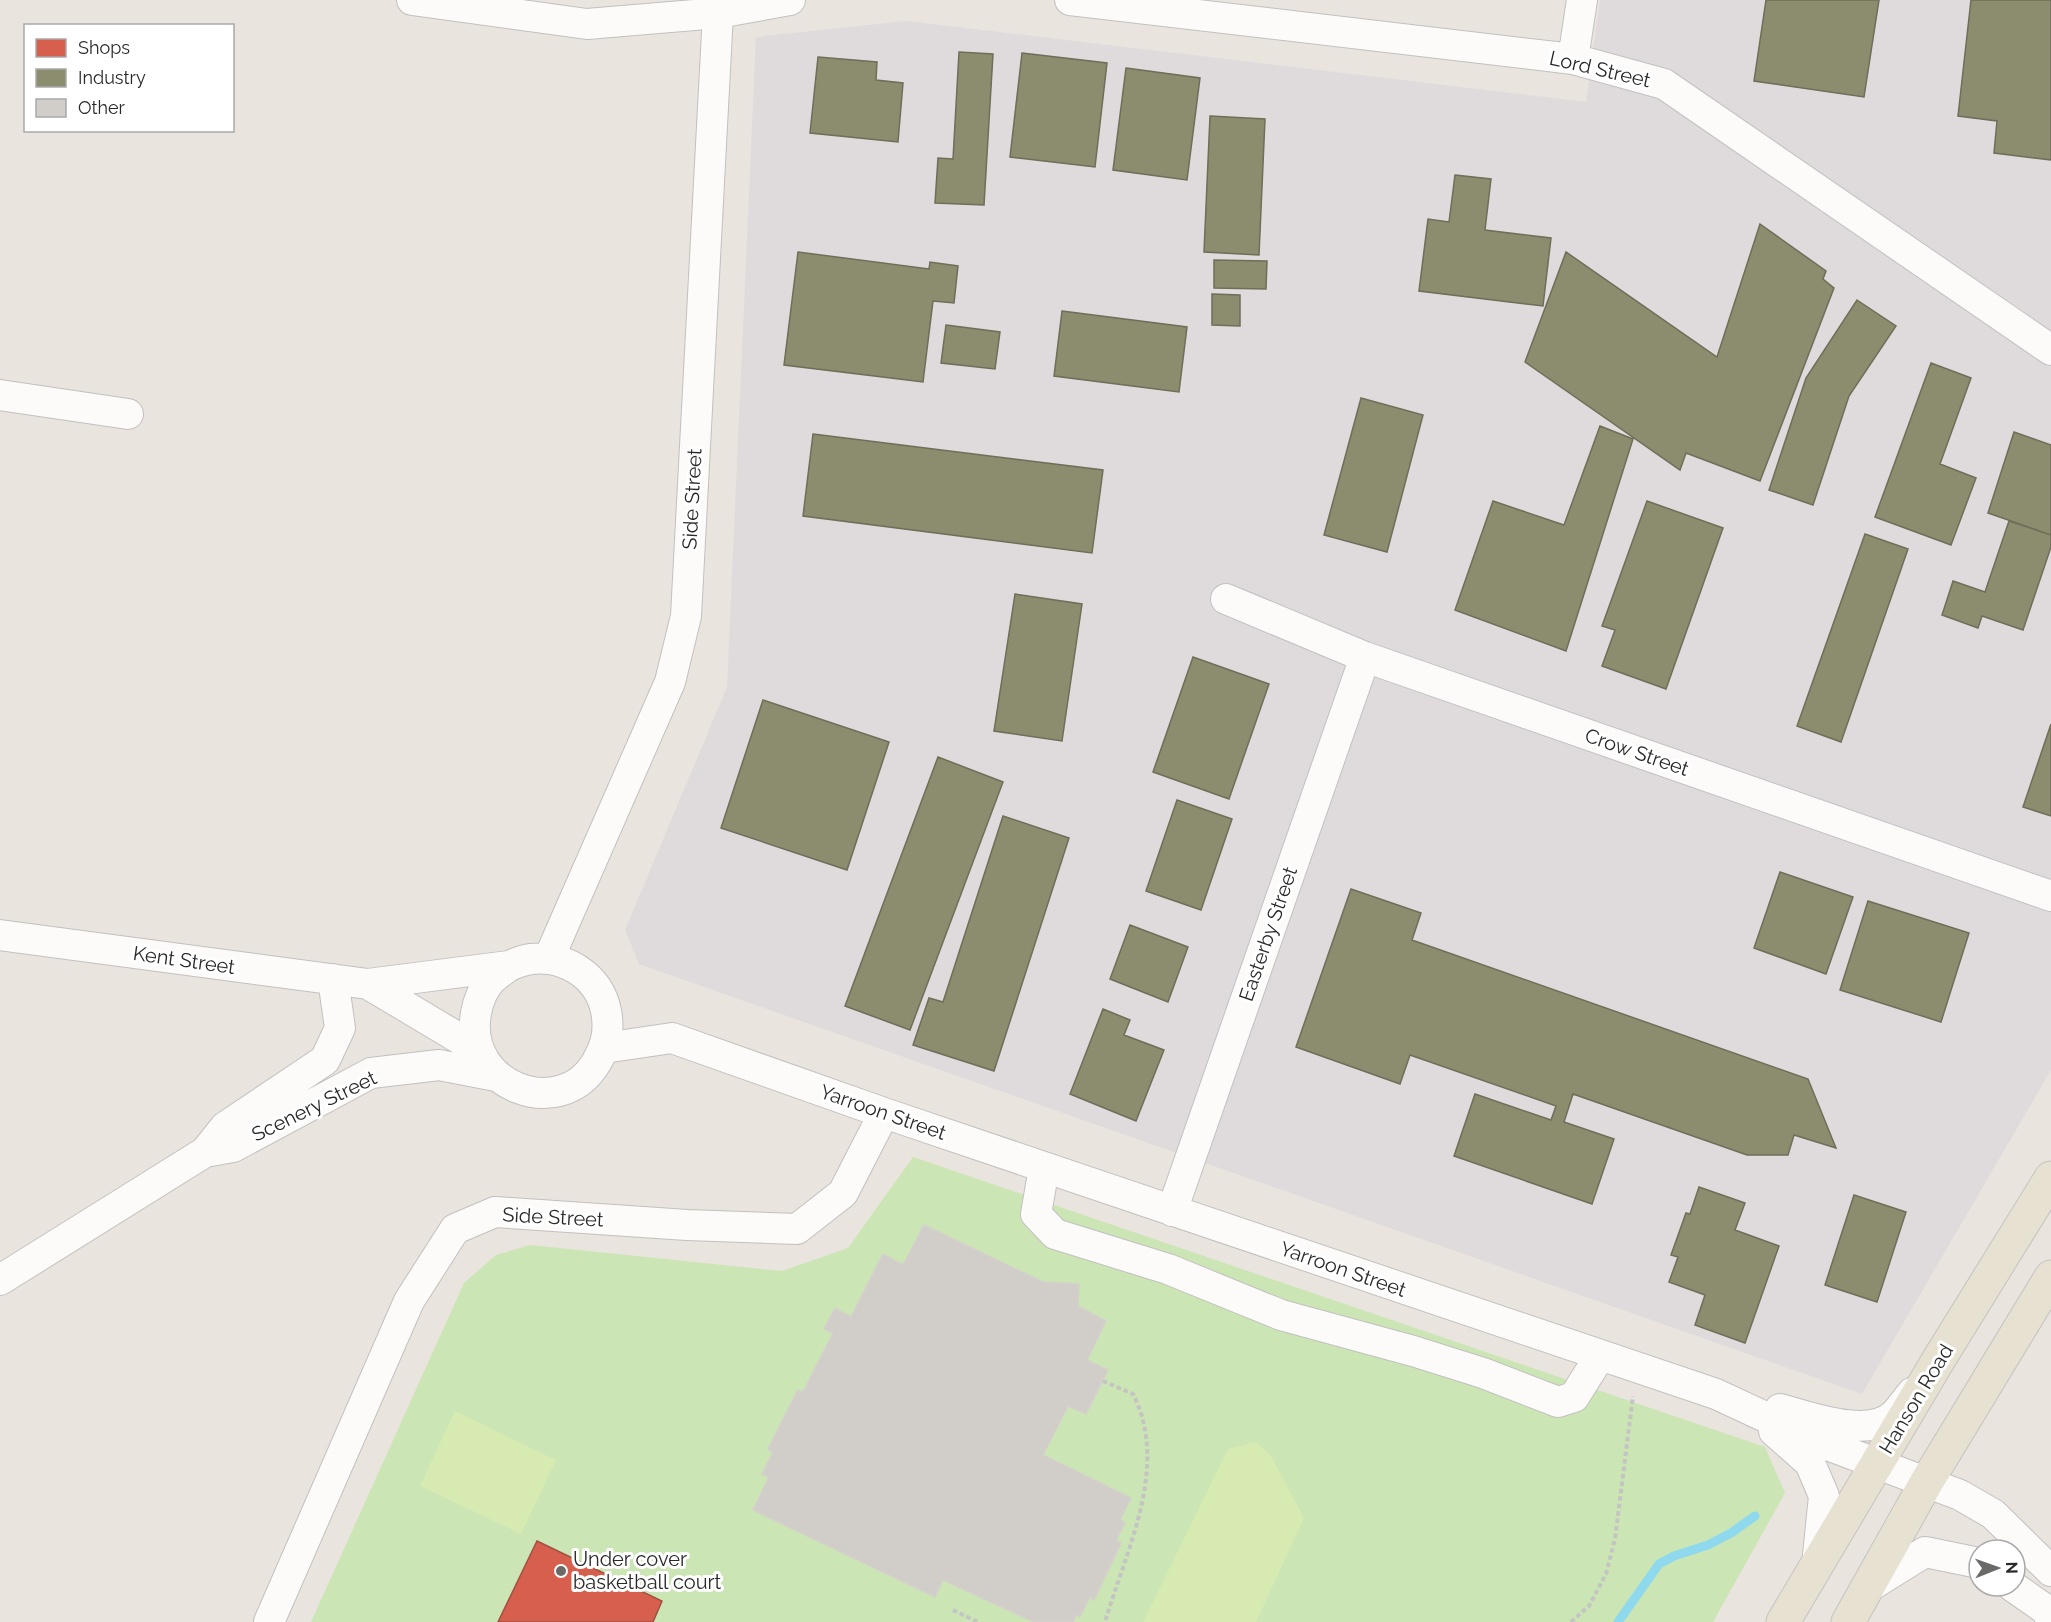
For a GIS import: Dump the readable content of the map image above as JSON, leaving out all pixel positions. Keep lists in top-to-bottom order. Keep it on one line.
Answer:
{"streets":{"main road":["Hanson Road"],"street":["Lord Street","Side Street","Crow Street","Easterby Street","Kent Street","Scenery Street","Yarroon Street"]},"crossings":[["Side Street","Kent Street"],["Side Street","Scenery Street"],["Side Street","Yarroon Street"],["Crow Street","Easterby Street"],["Easterby Street","Yarroon Street"],["Kent Street","Scenery Street"],["Kent Street","Yarroon Street"],["Scenery Street","Yarroon Street"],["Yarroon Street","Hanson Road"]],"places":["Under cover basketball court"],"legend":["Shops","Industry","Other"],"north":"right"}
